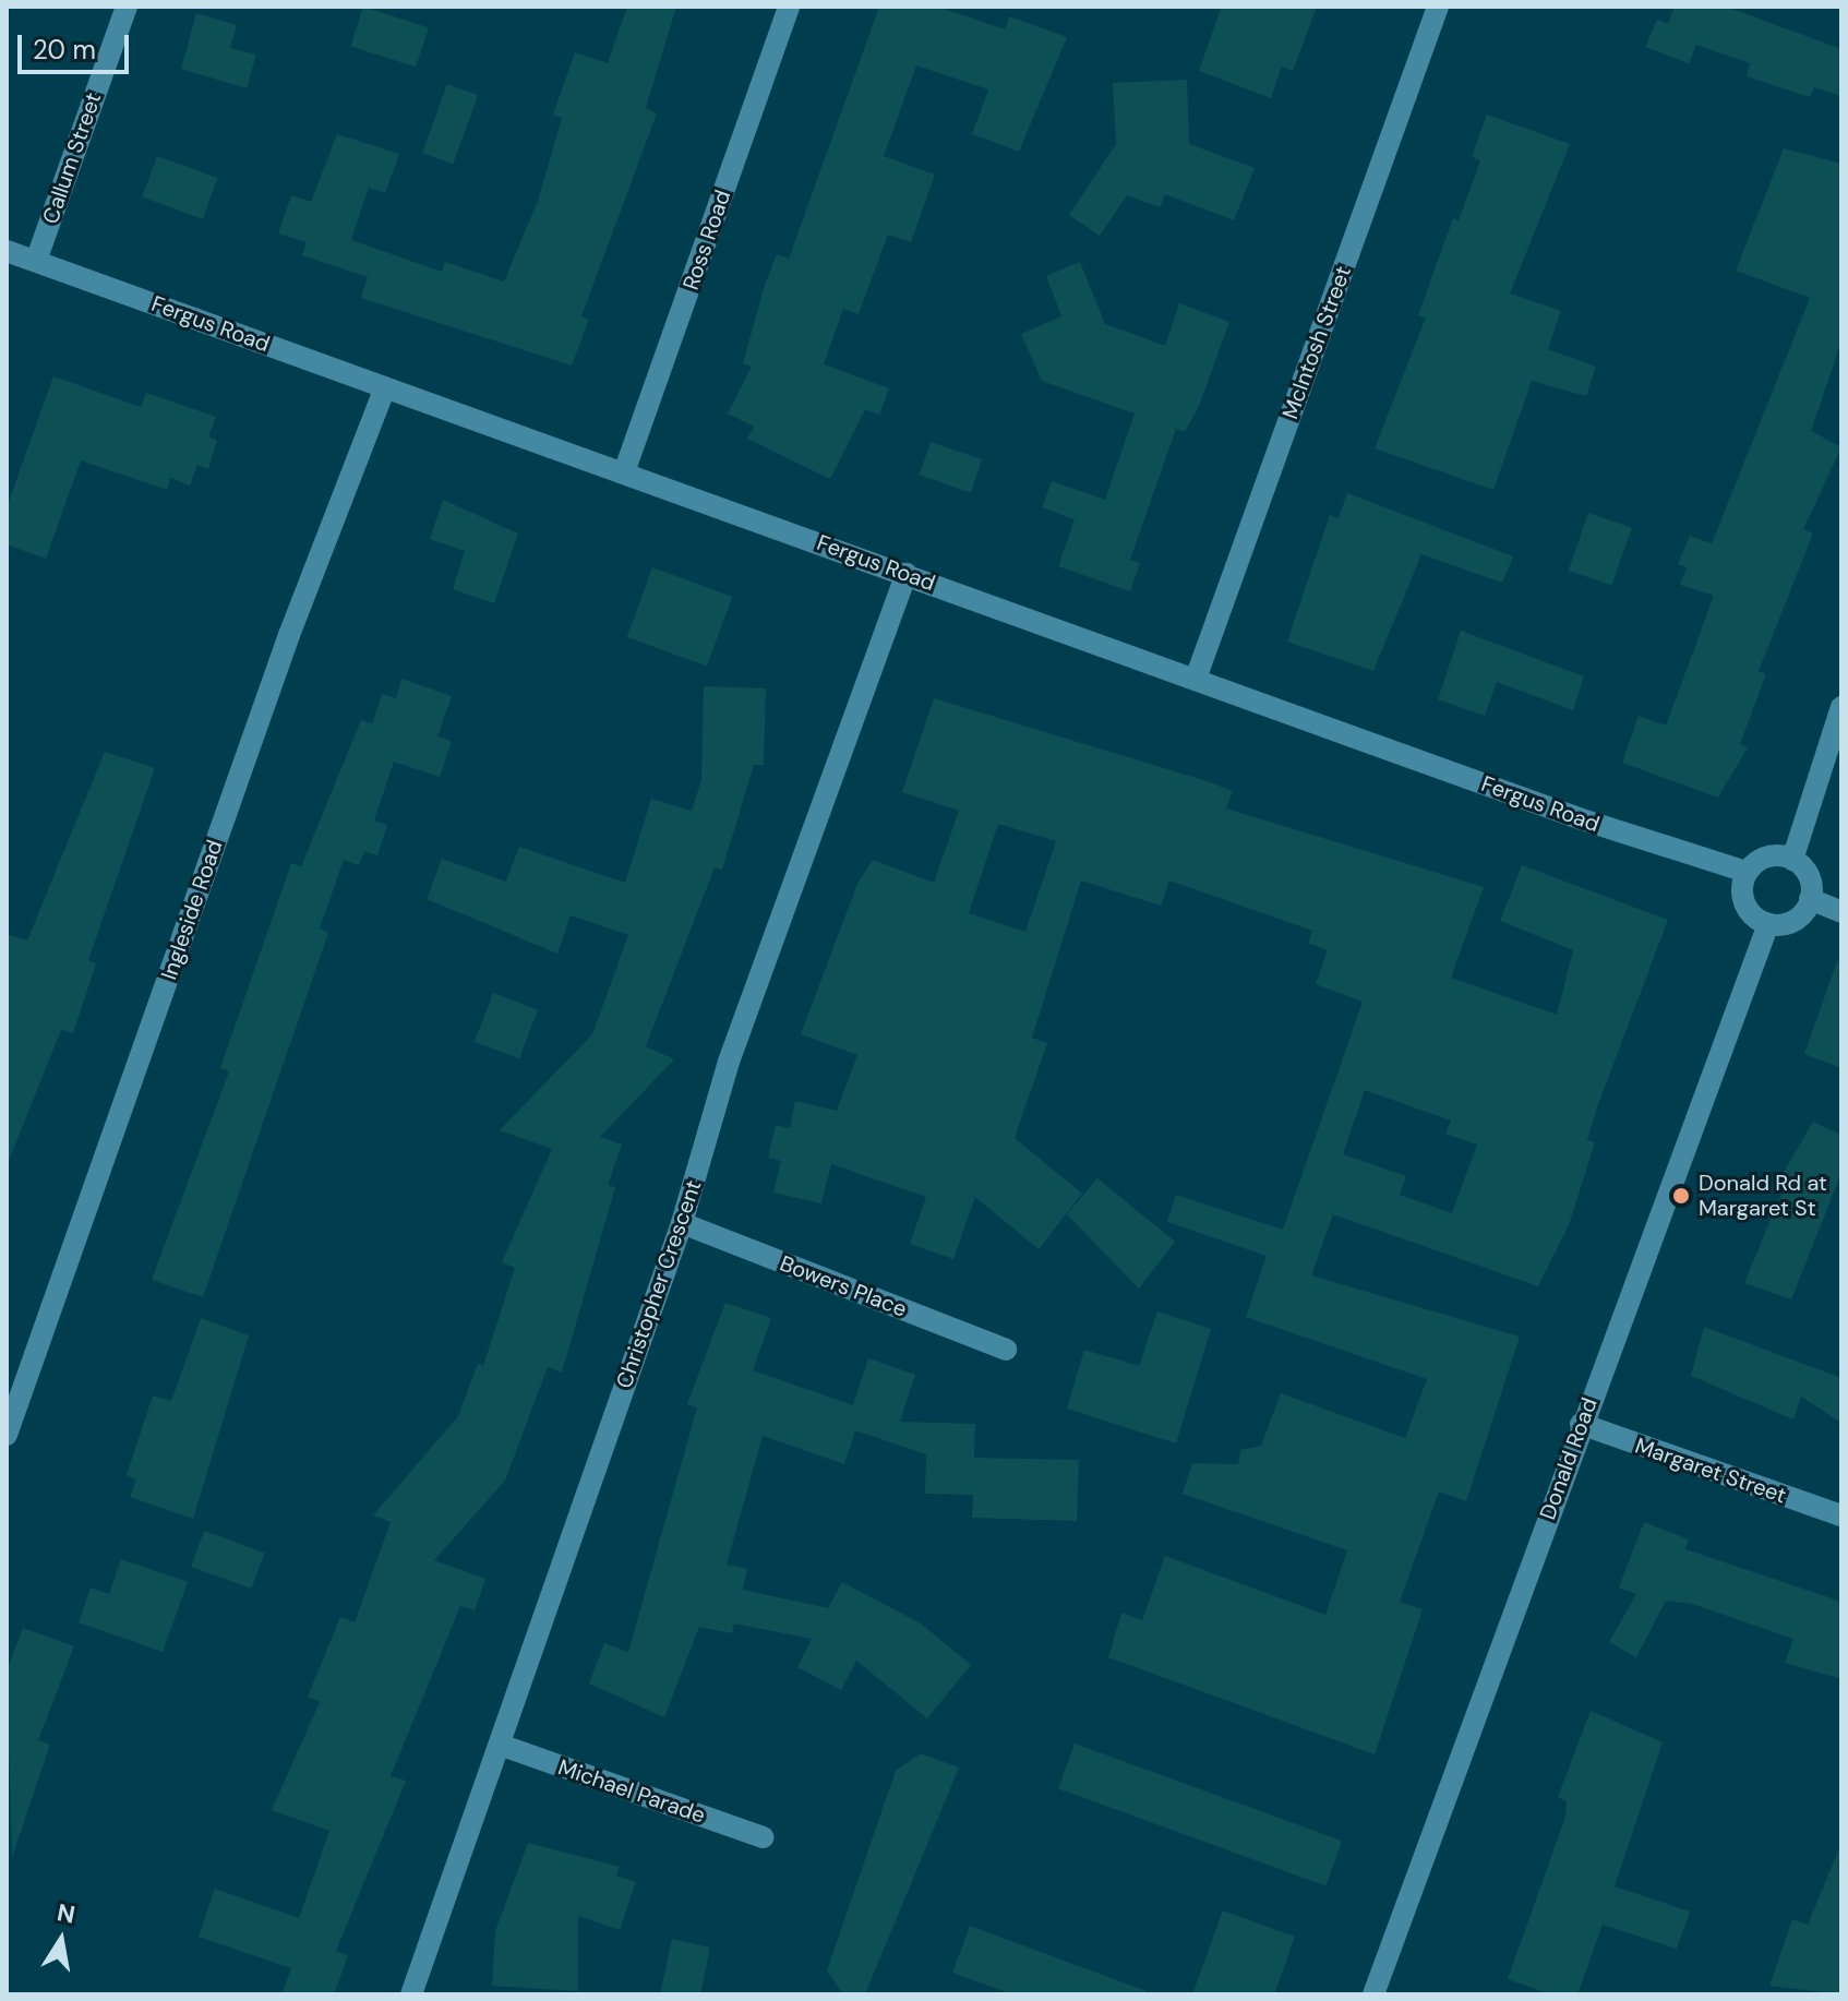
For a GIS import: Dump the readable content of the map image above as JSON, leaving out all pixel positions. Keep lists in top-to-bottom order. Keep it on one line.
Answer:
{"streets":{"street":["Callum Street","Ross Road","Fergus Road","McIntosh Street","Ingleside Road","Christopher Crescent","Bowers Place","Donald Road","Margaret Street","Michael Parade"]},"crossings":[["Callum Street","Fergus Road"],["Ross Road","Fergus Road"],["Fergus Road","McIntosh Street"],["Fergus Road","Ingleside Road"],["Fergus Road","Christopher Crescent"],["Fergus Road","Donald Road"],["Christopher Crescent","Bowers Place"],["Christopher Crescent","Michael Parade"],["Donald Road","Margaret Street"]],"places":["Donald Rd at Margaret St"],"scale_bar":"20 m","north":"top"}
